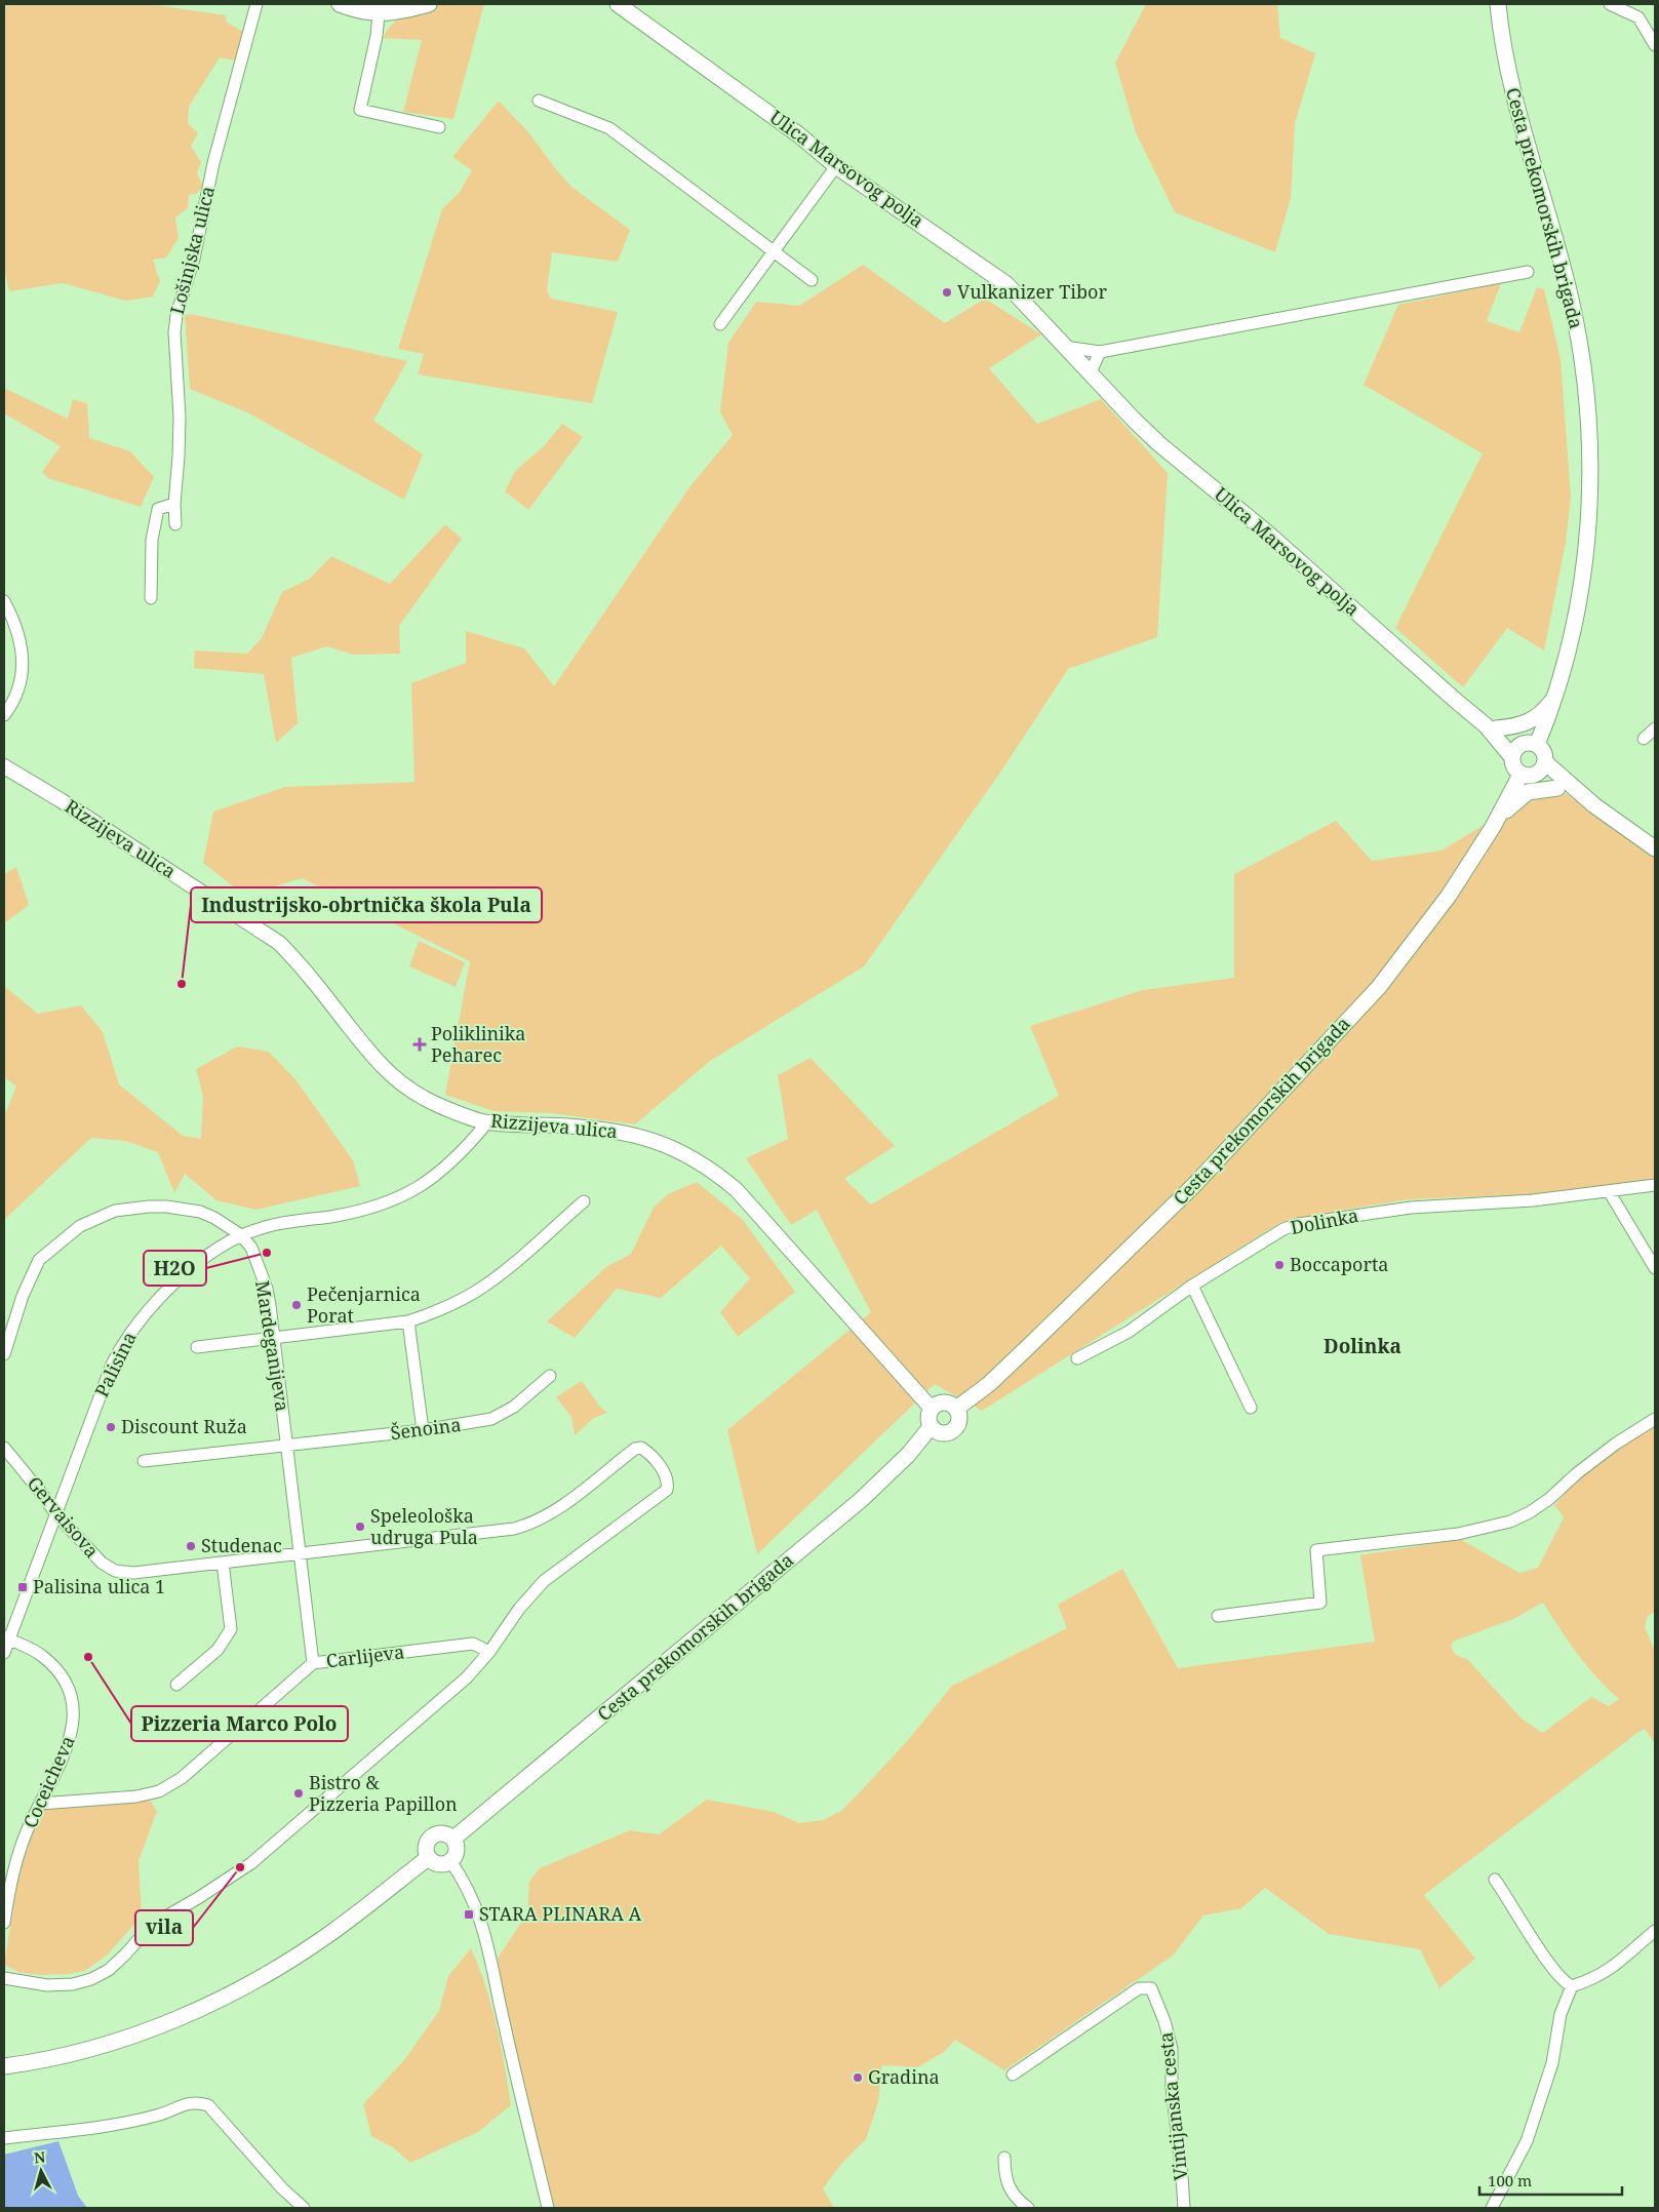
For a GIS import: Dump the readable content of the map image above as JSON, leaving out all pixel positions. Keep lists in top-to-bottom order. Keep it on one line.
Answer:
{"streets":{"main road":["Ulica Marsovog polja","Cesta prekomorskih brigada"],"street":["Lošinjska ulica","Rizzijeva ulica","Dolinka","Mardeganijeva","Palisina","Šenoina","Gervaisova","Carlijeva","Coceicheva","Vintijanska cesta"]},"crossings":[["Ulica Marsovog polja","Cesta prekomorskih brigada"],["Cesta prekomorskih brigada","Rizzijeva ulica"],["Rizzijeva ulica","Palisina"],["Mardeganijeva","Palisina"],["Mardeganijeva","Šenoina"],["Mardeganijeva","Gervaisova"],["Mardeganijeva","Carlijeva"],["Palisina","Gervaisova"],["Palisina","Coceicheva"],["Gervaisova","Carlijeva"],["Carlijeva","Coceicheva"]],"districts":["Dolinka"],"places":{"other":["Vulkanizer Tibor","Industrijsko-obrtnička škola Pula","H2O","Boccaporta","Pečenjarnica Porat","Discount Ruža","Speleološka udruga Pula","Studenac","Pizzeria Marco Polo","Bistro & Pizzeria Papillon","vila","Gradina"],"health":["Poliklinika Peharec"],"transit":["Palisina ulica 1","STARA PLINARA A"]},"scale_bar":"100 m","north":"top"}
